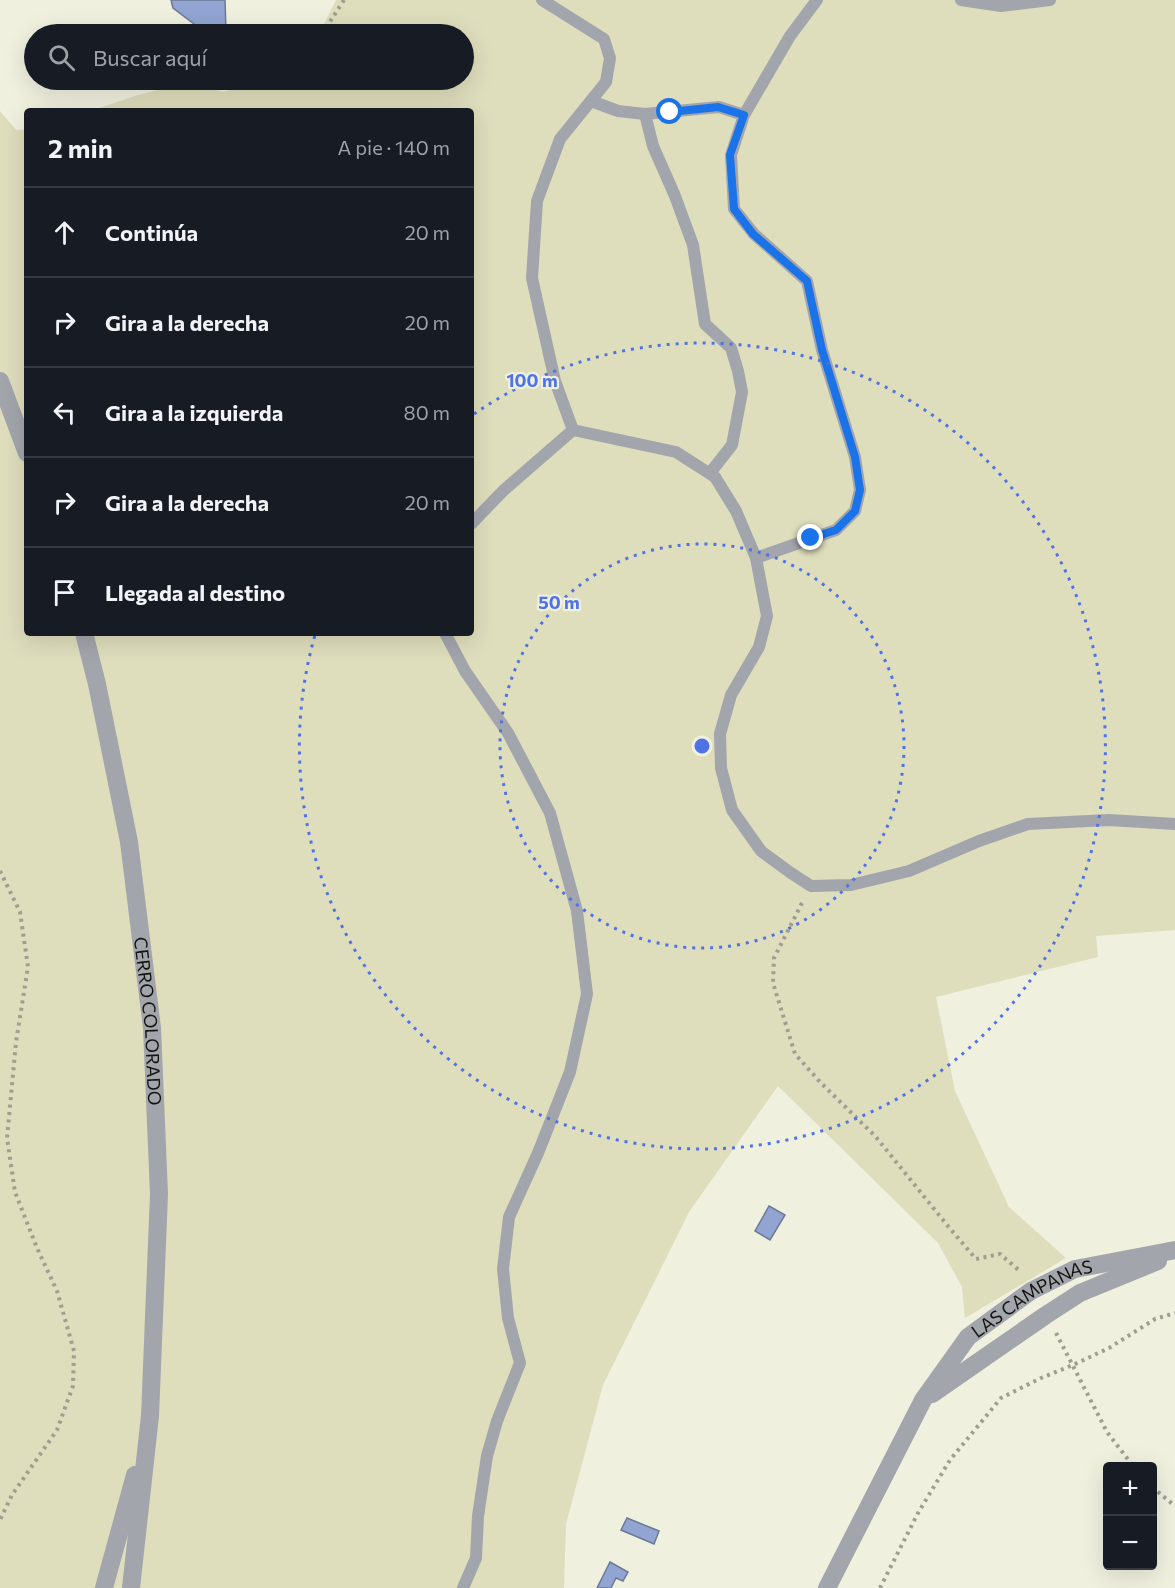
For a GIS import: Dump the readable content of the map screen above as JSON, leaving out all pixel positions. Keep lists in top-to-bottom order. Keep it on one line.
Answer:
{"streets":{"street":["CERRO COLORADO","LAS CAMPANAS"]},"page":{"search":"Buscar aquí","heading":["2 min","A pie · 140 m"],"list":[["Continúa","20 m"],["Gira a la derecha","20 m"],["Gira a la izquierda","80 m"],["Gira a la derecha","20 m"],"Llegada al destino"],"map_buttons":["+","−"]},"rings":["100 m","50 m"]}
